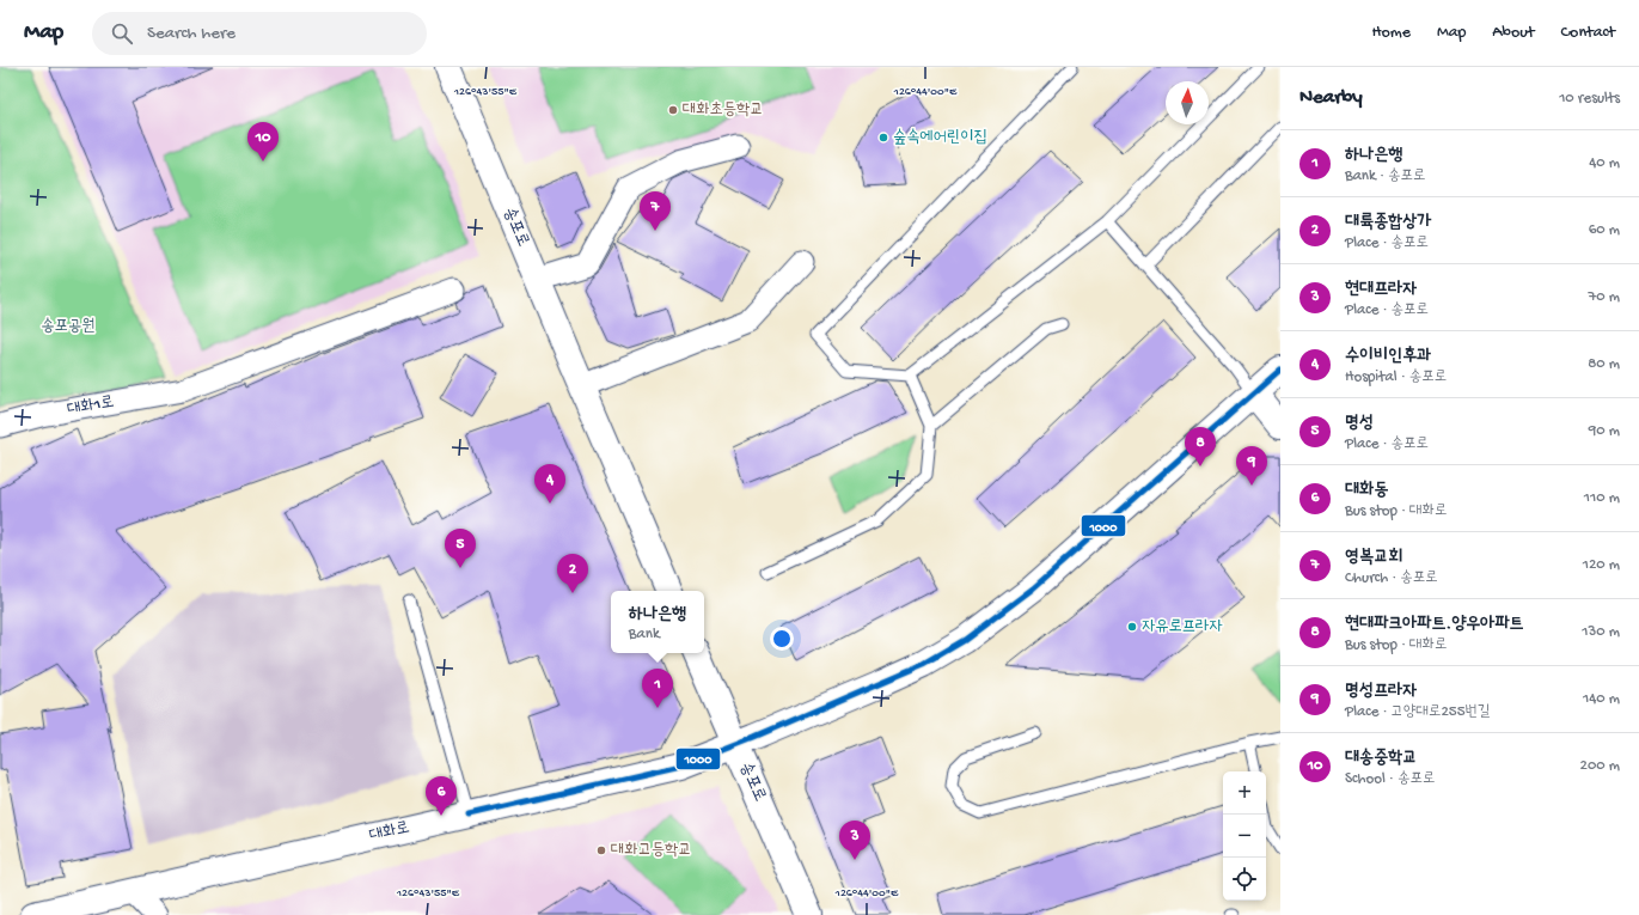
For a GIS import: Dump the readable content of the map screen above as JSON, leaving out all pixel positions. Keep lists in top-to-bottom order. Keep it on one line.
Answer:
{"streets":{"street":["송포로","대화1로","대화로"]},"crossings":[["송포로","대화로"]],"parks":["송포공원"],"places":["대화초등학교","숲속에어린이집","자유로프라자","대화고등학교"],"lines":["transit line 1000"],"north":"top","page":{"header":"Map","search":"Search here","nav":["Home","Map","About","Contact"],"heading":["Nearby","10 results"],"pins":["10","7","8","9","4","5","2","1","6","3"],"list":[{"mark":"1","name":"하나은행","note":"Bank · 송포로","value":"40 m"},{"mark":"2","name":"대륙종합상가","note":"Place · 송포로","value":"60 m"},{"mark":"3","name":"현대프라자","note":"Place · 송포로","value":"70 m"},{"mark":"4","name":"수이비인후과","note":"Hospital · 송포로","value":"80 m"},{"mark":"5","name":"명성","note":"Place · 송포로","value":"90 m"},{"mark":"6","name":"대화동","note":"Bus stop · 대화로","value":"110 m"},{"mark":"7","name":"영복교회","note":"Church · 송포로","value":"120 m"},{"mark":"8","name":"현대파크아파트.양우아파트","note":"Bus stop · 대화로","value":"130 m"},{"mark":"9","name":"명성프라자","note":"Place · 고양대로255번길","value":"140 m"},{"mark":"10","name":"대송중학교","note":"School · 송포로","value":"200 m"}],"popup":["하나은행","Bank"],"map_buttons":["+","−"]},"coordinates":["126°43'55\"E","126°44'00\"E"]}
